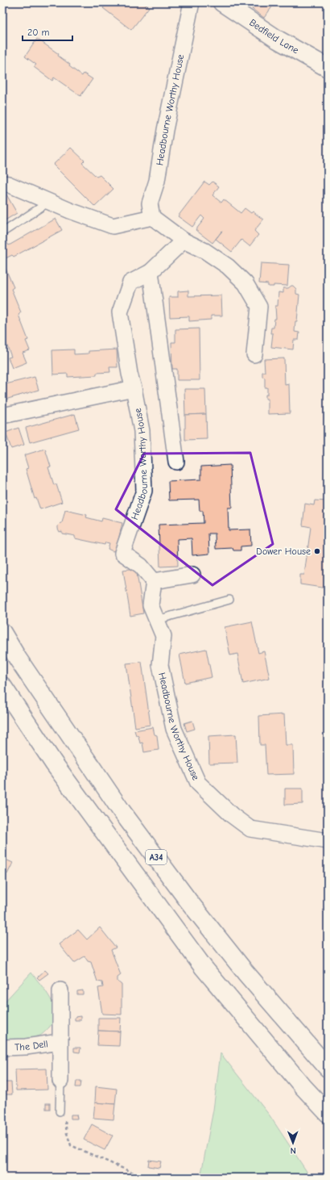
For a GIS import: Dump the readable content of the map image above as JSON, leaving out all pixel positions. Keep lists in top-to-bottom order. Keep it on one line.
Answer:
{"streets":{"main road":["Bedfield Lane","A34"],"street":["Headbourne Worthy House","The Dell"]},"places":["Dower House"],"scale_bar":"20 m","north":"bottom"}
